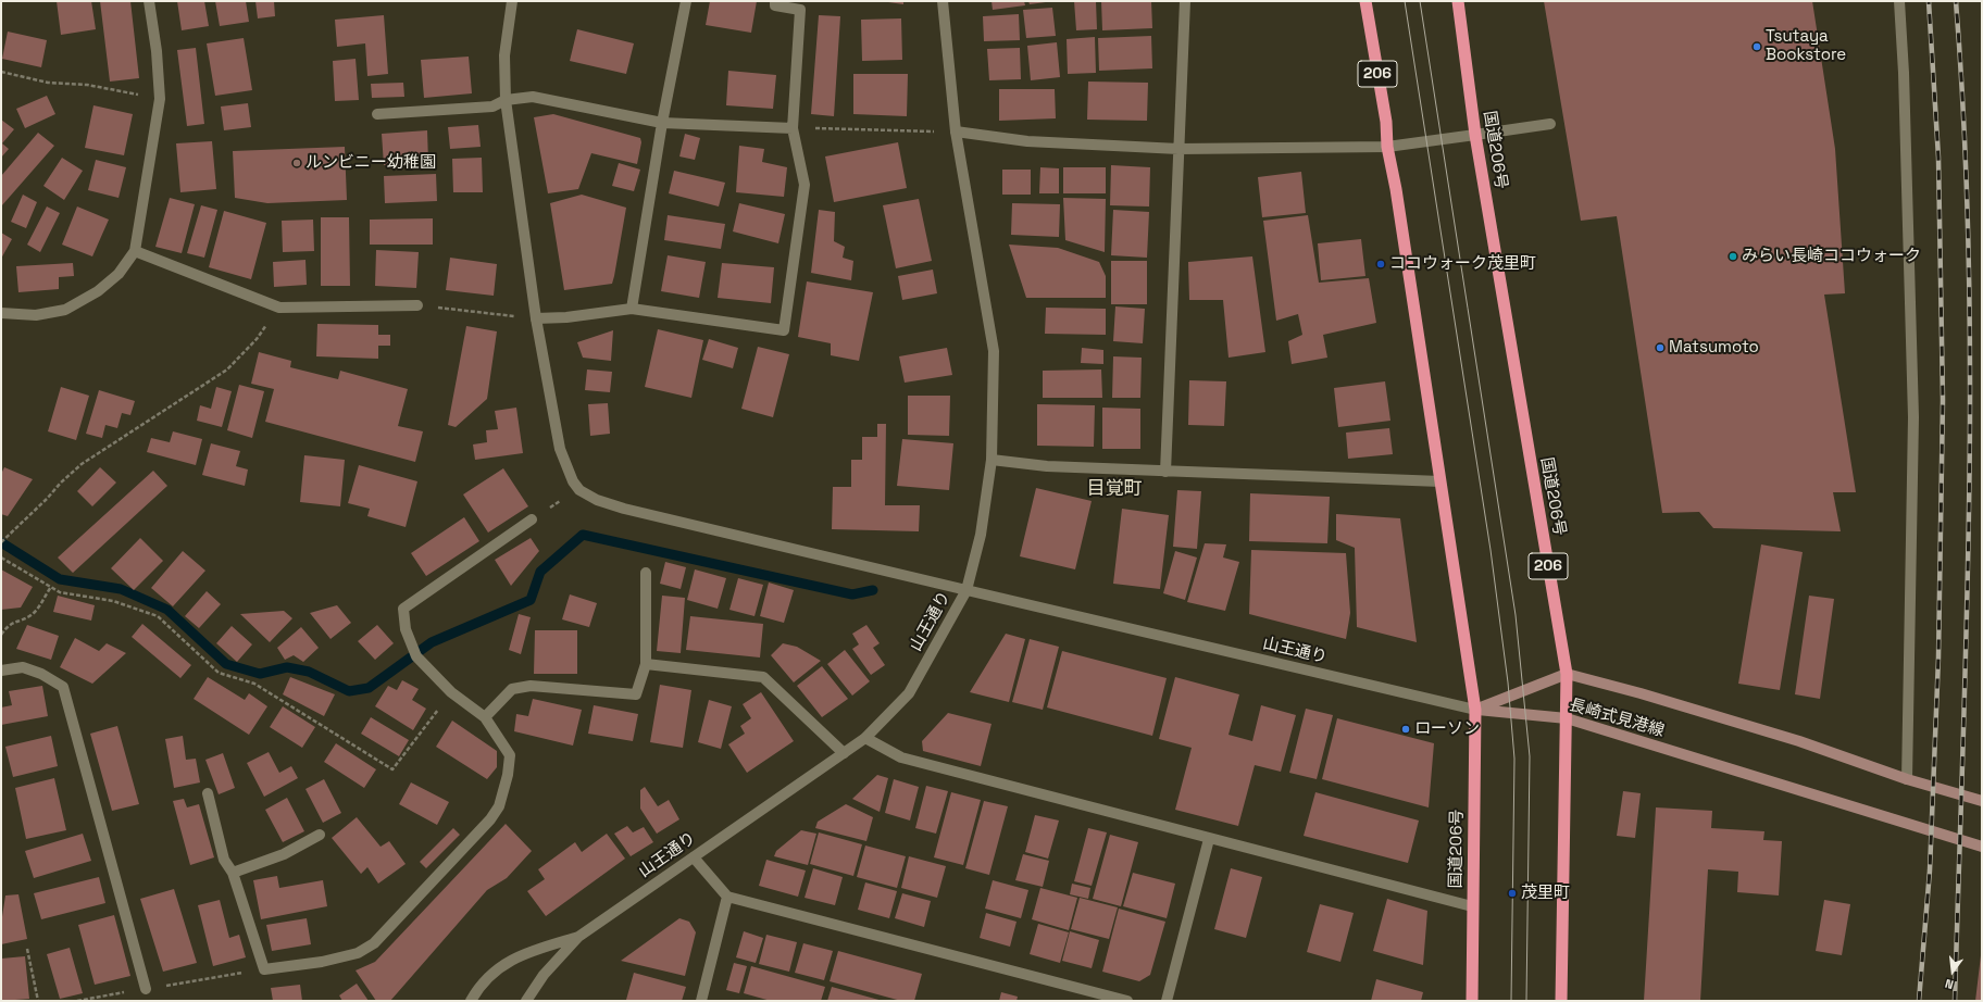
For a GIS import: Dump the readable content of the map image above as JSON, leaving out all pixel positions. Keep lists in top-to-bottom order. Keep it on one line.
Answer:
{"streets":{"highway":["206","国道206号"],"main road":["長崎式見港線"],"street":["山王通り"]},"crossings":[["国道206号","山王通り"],["国道206号","長崎式見港線"],["山王通り","長崎式見港線"]],"districts":["目覚町"],"places":["Tsutaya Bookstore","ルンビニー幼稚園","みらい長崎ココウォーク","ココウォーク茂里町","Matsumoto","ローソン","茂里町"],"north":"bottom"}
